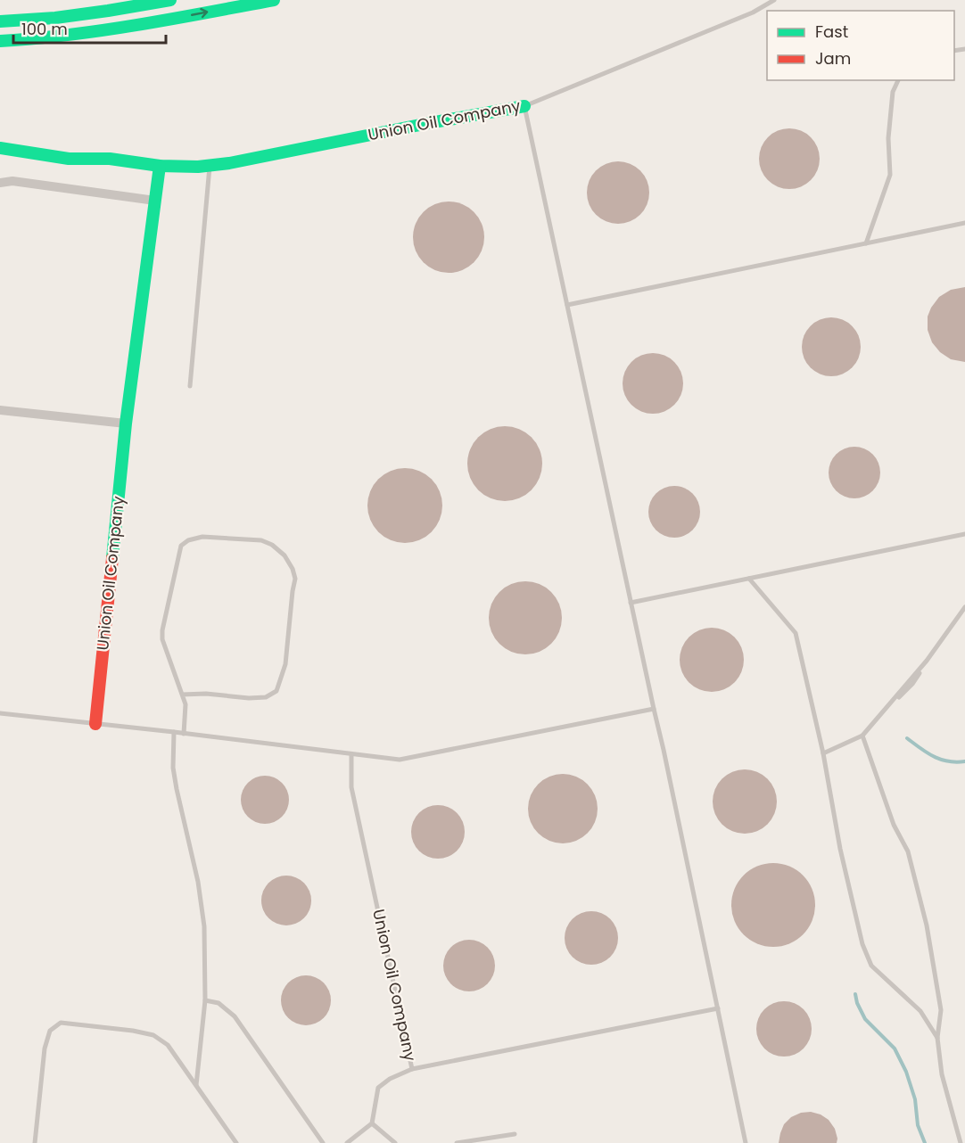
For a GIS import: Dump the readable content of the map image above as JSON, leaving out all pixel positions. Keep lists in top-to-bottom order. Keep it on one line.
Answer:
{"streets":{"main road":["Union Oil Company"]},"legend":["Fast","Jam"],"scale_bar":"100 m"}
